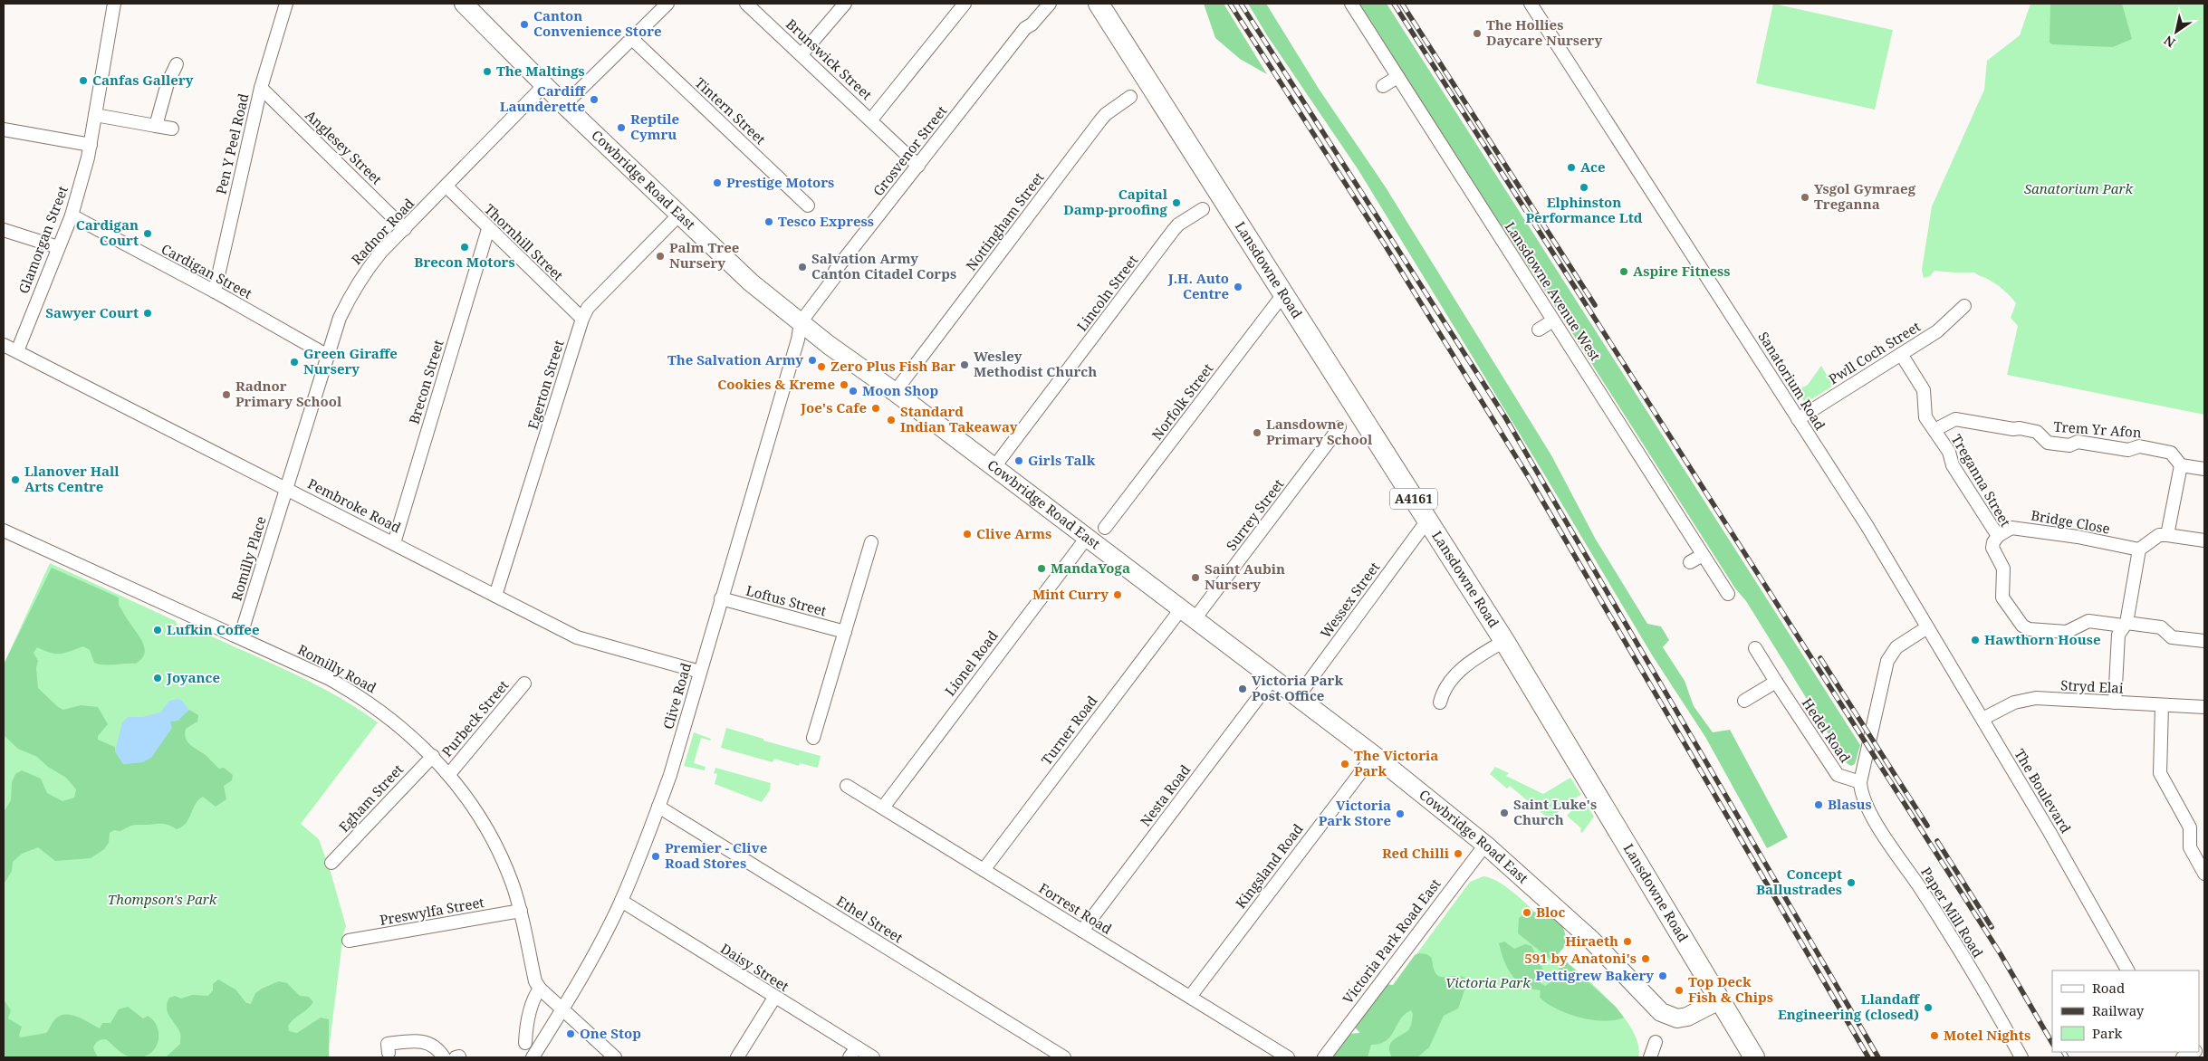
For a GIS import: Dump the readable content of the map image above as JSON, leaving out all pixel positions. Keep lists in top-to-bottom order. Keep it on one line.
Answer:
{"streets":{"main road":["Lansdowne Road","A4161"],"street":["Brunswick Street","Tintern Street","Pen Y Peel Road","Anglesey Street","Grosvenor Street","Cowbridge Road East","Nottingham Street","Radnor Road","Glamorgan Street","Thornhill Street","Cardigan Street","Lansdowne Avenue West","Lincoln Street","Pwll Coch Street","Sanatorium Road","Brecon Street","Egerton Street","Norfolk Street","Trem Yr Afon","Treganna Street","Pembroke Road","Surrey Street","Bridge Close","Romilly Place","Wessex Street","Loftus Street","Lionel Road","Romilly Road","Stryd Elai","Clive Road","Purbeck Street","Turner Road","Hedel Road","The Boulevard","Nesta Road","Egham Street","Kingsland Road","Forrest Road","Preswylfa Street","Paper Mill Road","Ethel Street","Victoria Park Road East","Daisy Street"]},"crossings":[["Brunswick Street","Grosvenor Street"],["Pen Y Peel Road","Anglesey Street"],["Pen Y Peel Road","Cardigan Street"],["Anglesey Street","Radnor Road"],["Grosvenor Street","Cowbridge Road East"],["Grosvenor Street","Clive Road"],["Cowbridge Road East","Nottingham Street"],["Cowbridge Road East","Radnor Road"],["Cowbridge Road East","Lansdowne Road"],["Cowbridge Road East","Lincoln Street"],["Cowbridge Road East","Egerton Street"],["Cowbridge Road East","A4161"],["Cowbridge Road East","Surrey Street"],["Cowbridge Road East","Wessex Street"],["Cowbridge Road East","Lionel Road"],["Cowbridge Road East","Clive Road"],["Cowbridge Road East","Turner Road"],["Cowbridge Road East","Nesta Road"],["Cowbridge Road East","Kingsland Road"],["Cowbridge Road East","Victoria Park Road East"],["Radnor Road","Thornhill Street"],["Radnor Road","Cardigan Street"],["Radnor Road","Pembroke Road"],["Radnor Road","Romilly Place"],["Glamorgan Street","Cardigan Street"],["Glamorgan Street","Pembroke Road"],["Thornhill Street","Brecon Street"],["Thornhill Street","Egerton Street"],["Lansdowne Road","Norfolk Street"],["Lansdowne Road","A4161"],["Lansdowne Road","Wessex Street"],["Pwll Coch Street","Sanatorium Road"],["Pwll Coch Street","Treganna Street"],["Sanatorium Road","The Boulevard"],["Brecon Street","Pembroke Road"],["Egerton Street","Pembroke Road"],["Trem Yr Afon","Treganna Street"],["Treganna Street","Bridge Close"],["Pembroke Road","Romilly Place"],["Pembroke Road","Clive Road"],["Surrey Street","Turner Road"],["Romilly Place","Romilly Road"],["Loftus Street","Clive Road"],["Lionel Road","Forrest Road"],["Romilly Road","Purbeck Street"],["Romilly Road","Egham Street"],["Romilly Road","Preswylfa Street"],["Stryd Elai","The Boulevard"],["Clive Road","Ethel Street"],["Clive Road","Daisy Street"],["Turner Road","Forrest Road"],["Hedel Road","Paper Mill Road"],["Nesta Road","Forrest Road"],["Kingsland Road","Forrest Road"]],"parks":["Sanatorium Park","Thompson's Park","Victoria Park"],"places":["Canton Convenience Store","The Hollies Daycare Nursery","The Maltings","Canfas Gallery","Cardiff Launderette","Reptile Cymru","Ace","Prestige Motors","Elphinston Performance Ltd","Ysgol Gymraeg Treganna","Capital Damp-proofing","Tesco Express","Cardigan Court","Brecon Motors","Palm Tree Nursery","Salvation Army Canton Citadel Corps","Aspire Fitness","J.H. Auto Centre","Sawyer Court","The Salvation Army","Green Giraffe Nursery","Wesley Methodist Church","Zero Plus Fish Bar","Cookies & Kreme","Moon Shop","Radnor Primary School","Joe's Cafe","Standard Indian Takeaway","Lansdowne Primary School","Girls Talk","Llanover Hall Arts Centre","Clive Arms","MandaYoga","Saint Aubin Nursery","Mint Curry","Lufkin Coffee","Hawthorn House","Joyance","Victoria Park Post Office","The Victoria Park","Blasus","Saint Luke's Church","Victoria Park Store","Red Chilli","Premier - Clive Road Stores","Concept Ballustrades","Bloc","Hiraeth","591 by Anatoni's","Pettigrew Bakery","Top Deck Fish & Chips","Llandaff Engineering (closed)","One Stop","Motel Nights"],"legend":["Road","Railway","Park"],"north":"bottom left"}
